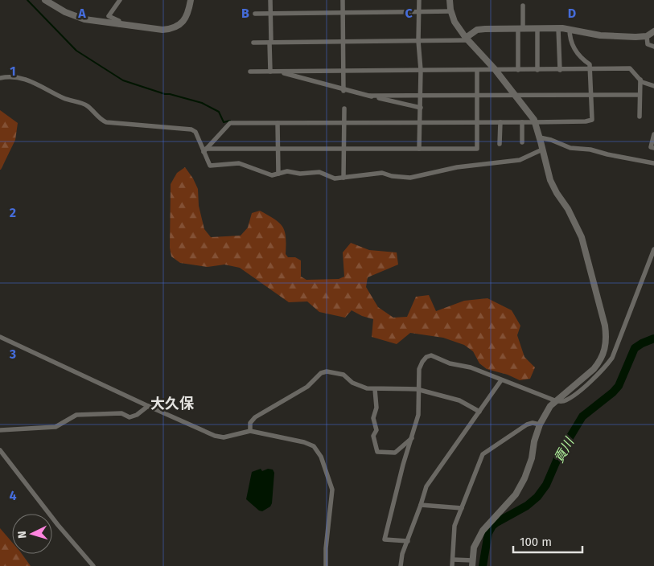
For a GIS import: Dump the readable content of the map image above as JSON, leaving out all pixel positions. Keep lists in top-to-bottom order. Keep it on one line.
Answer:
{"districts":["大久保"],"water":["貢川"],"scale_bar":"100 m","north":"left","grid":{"columns":["A","B","C","D"],"rows":["1","2","3","4"]}}
